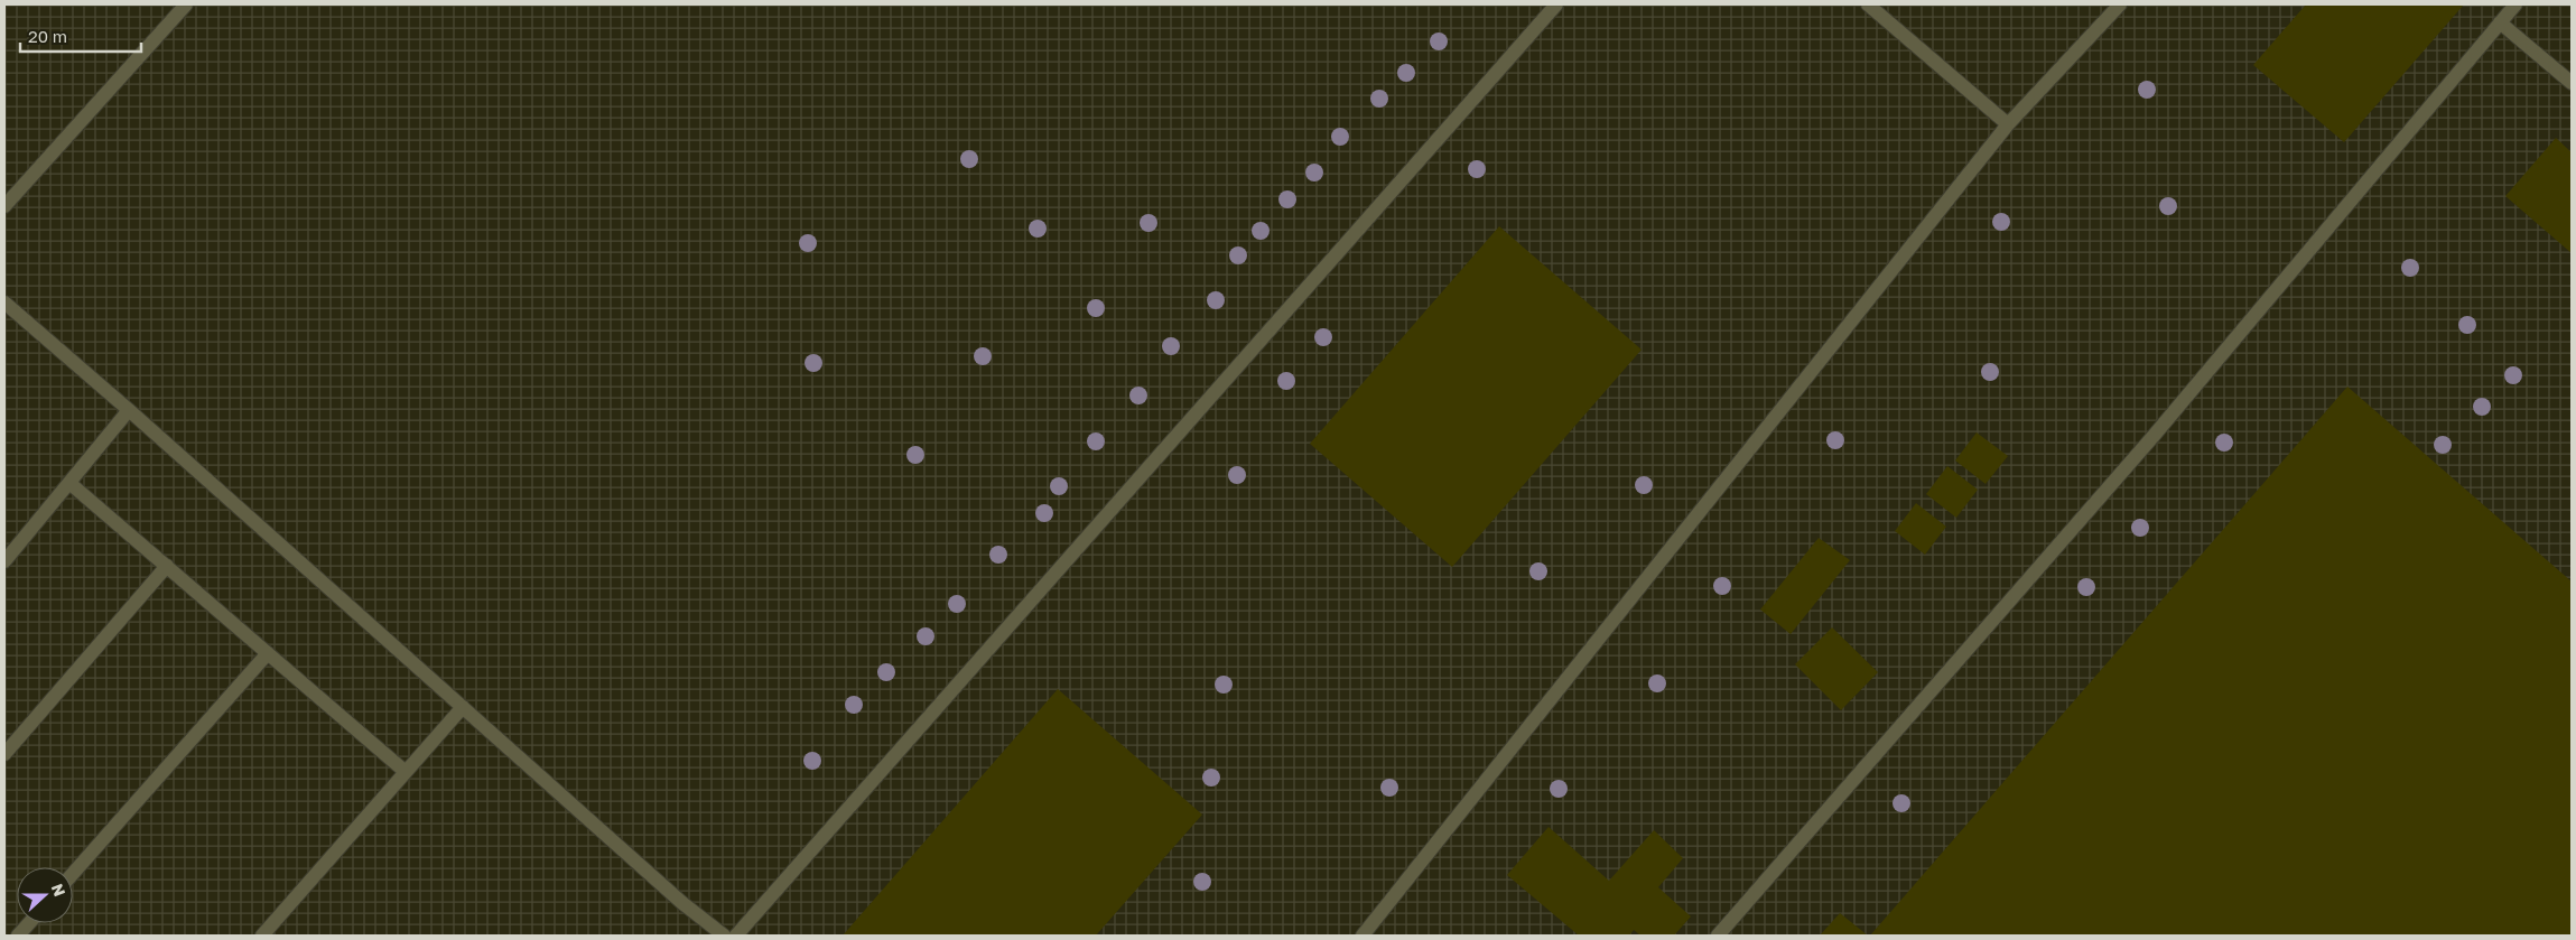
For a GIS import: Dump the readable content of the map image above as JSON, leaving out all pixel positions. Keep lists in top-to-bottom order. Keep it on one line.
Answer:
{"scale_bar":"20 m","north":"right"}
